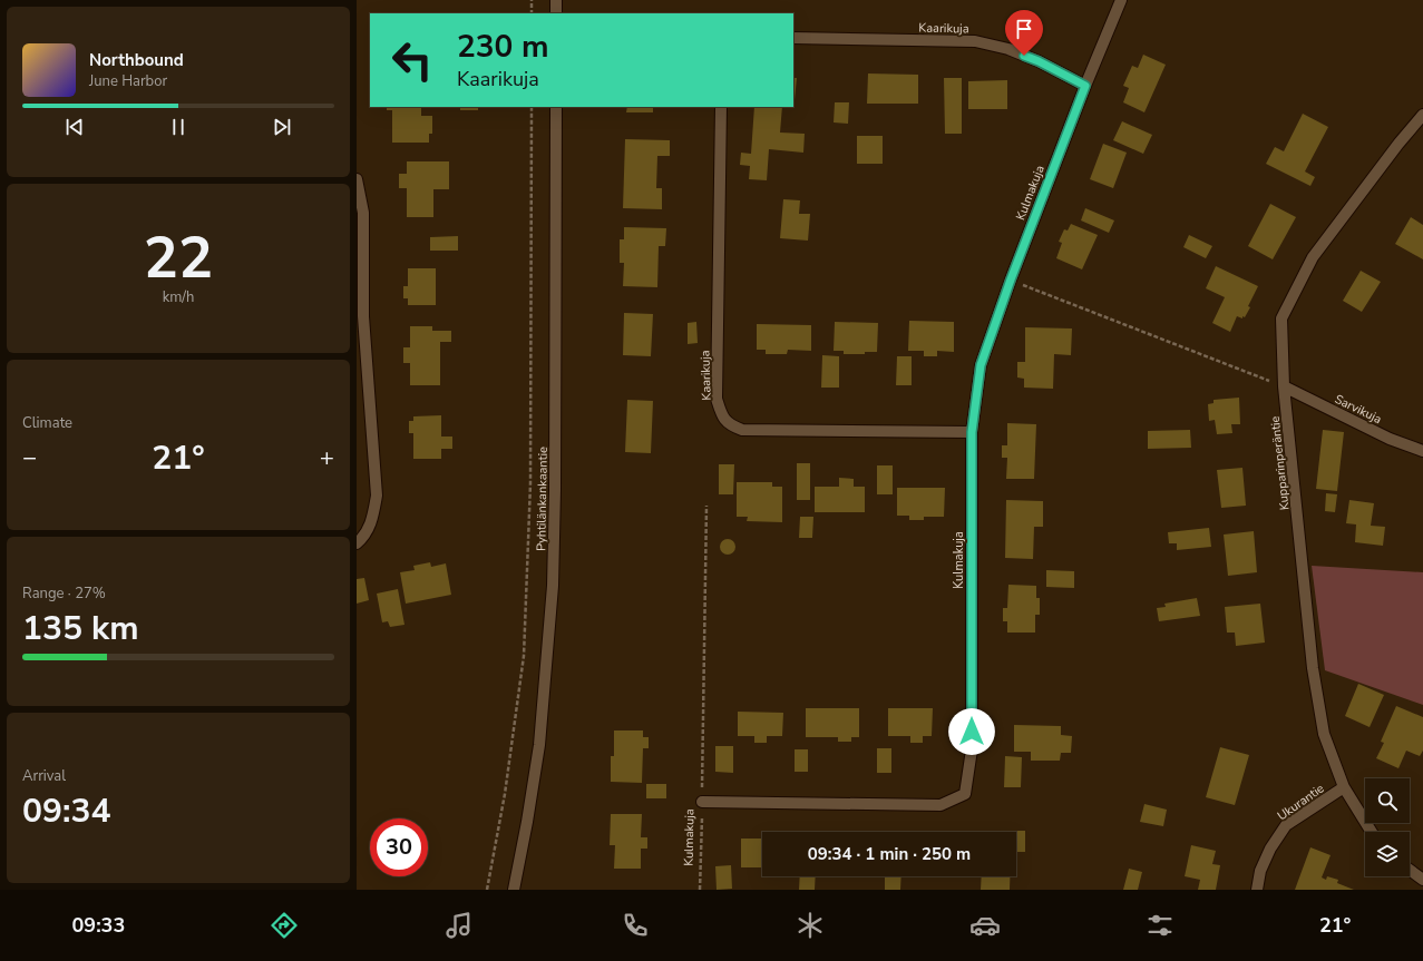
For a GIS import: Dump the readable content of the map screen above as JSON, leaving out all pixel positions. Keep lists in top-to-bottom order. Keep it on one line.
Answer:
{"streets":{"street":["Kaarikuja","Kulmakuja","Sarvikuja","Kupparinperäntie","Pyhtilänkankaantie","Ukurantie"]},"crossings":[["Kaarikuja","Kulmakuja"],["Sarvikuja","Kupparinperäntie"],["Kupparinperäntie","Ukurantie"]],"page":{"turn":["230 m","Kaarikuja"],"song":["Northbound","June Harbor"],"tile":[["22","km/h"],"Climate",["Range · 27%","135 km"],["Arrival","09:34"]],"heat":["−","21°","+"],"limit":"30","trip":"09:34 · 1 min · 250 m","tabs":["09:33","21°"]}}
